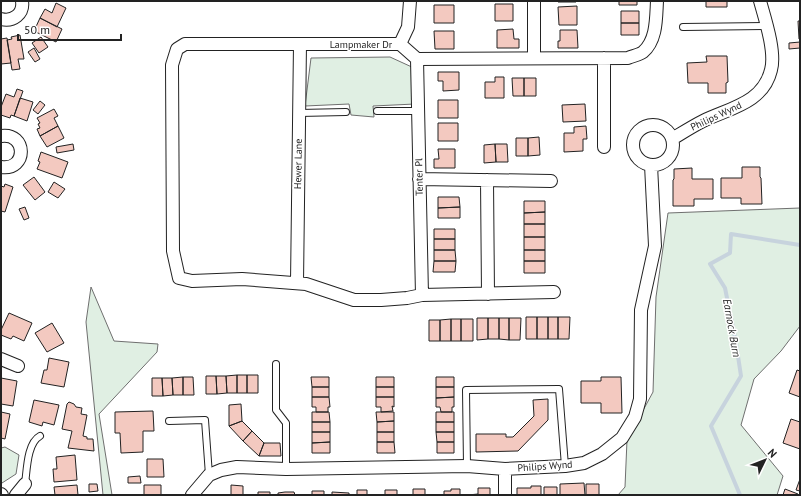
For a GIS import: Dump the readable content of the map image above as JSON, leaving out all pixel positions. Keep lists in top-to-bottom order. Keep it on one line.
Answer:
{"streets":{"street":["Lampmaker Dr","Philips Wynd","Hewer Lane","Tenter Pl"]},"crossings":[["Lampmaker Dr","Hewer Lane"],["Lampmaker Dr","Tenter Pl"]],"water":["Earnock Burn"],"scale_bar":"50 m","north":"top right"}
